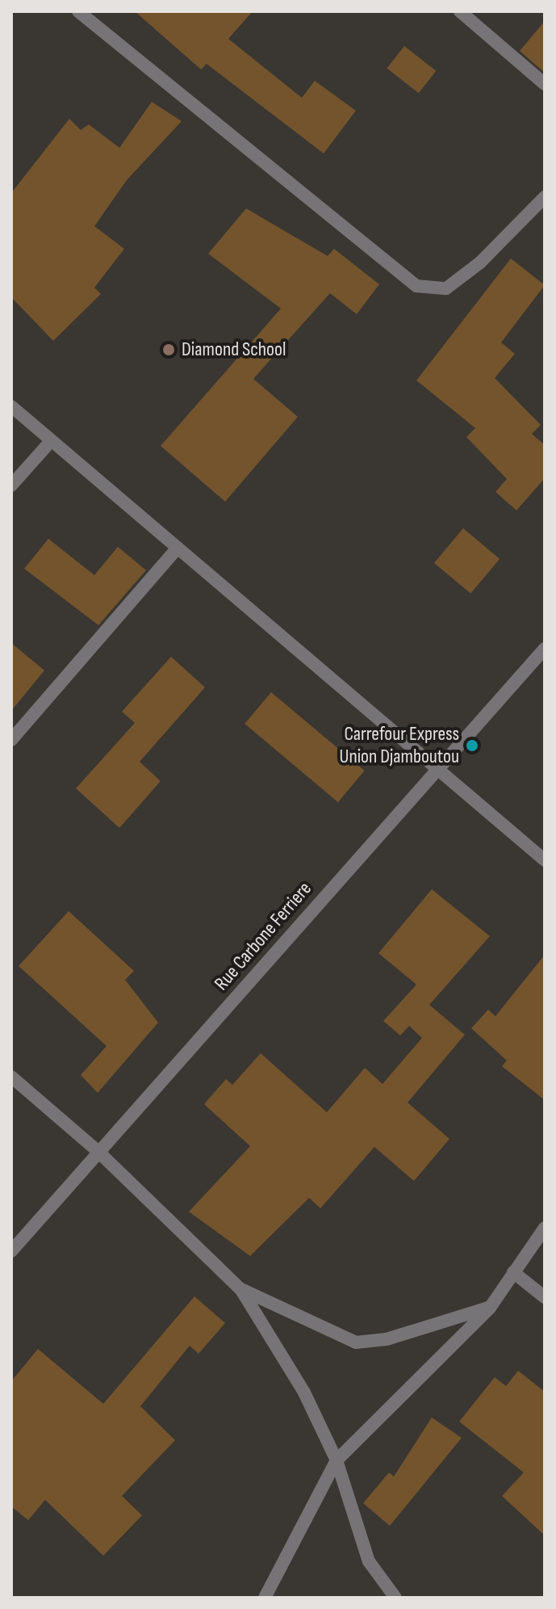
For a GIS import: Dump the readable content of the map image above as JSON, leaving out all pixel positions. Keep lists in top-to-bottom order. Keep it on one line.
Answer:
{"streets":{"street":["Rue Carbone Ferriere"]},"places":["Diamond School","Carrefour Express Union Djamboutou"]}
